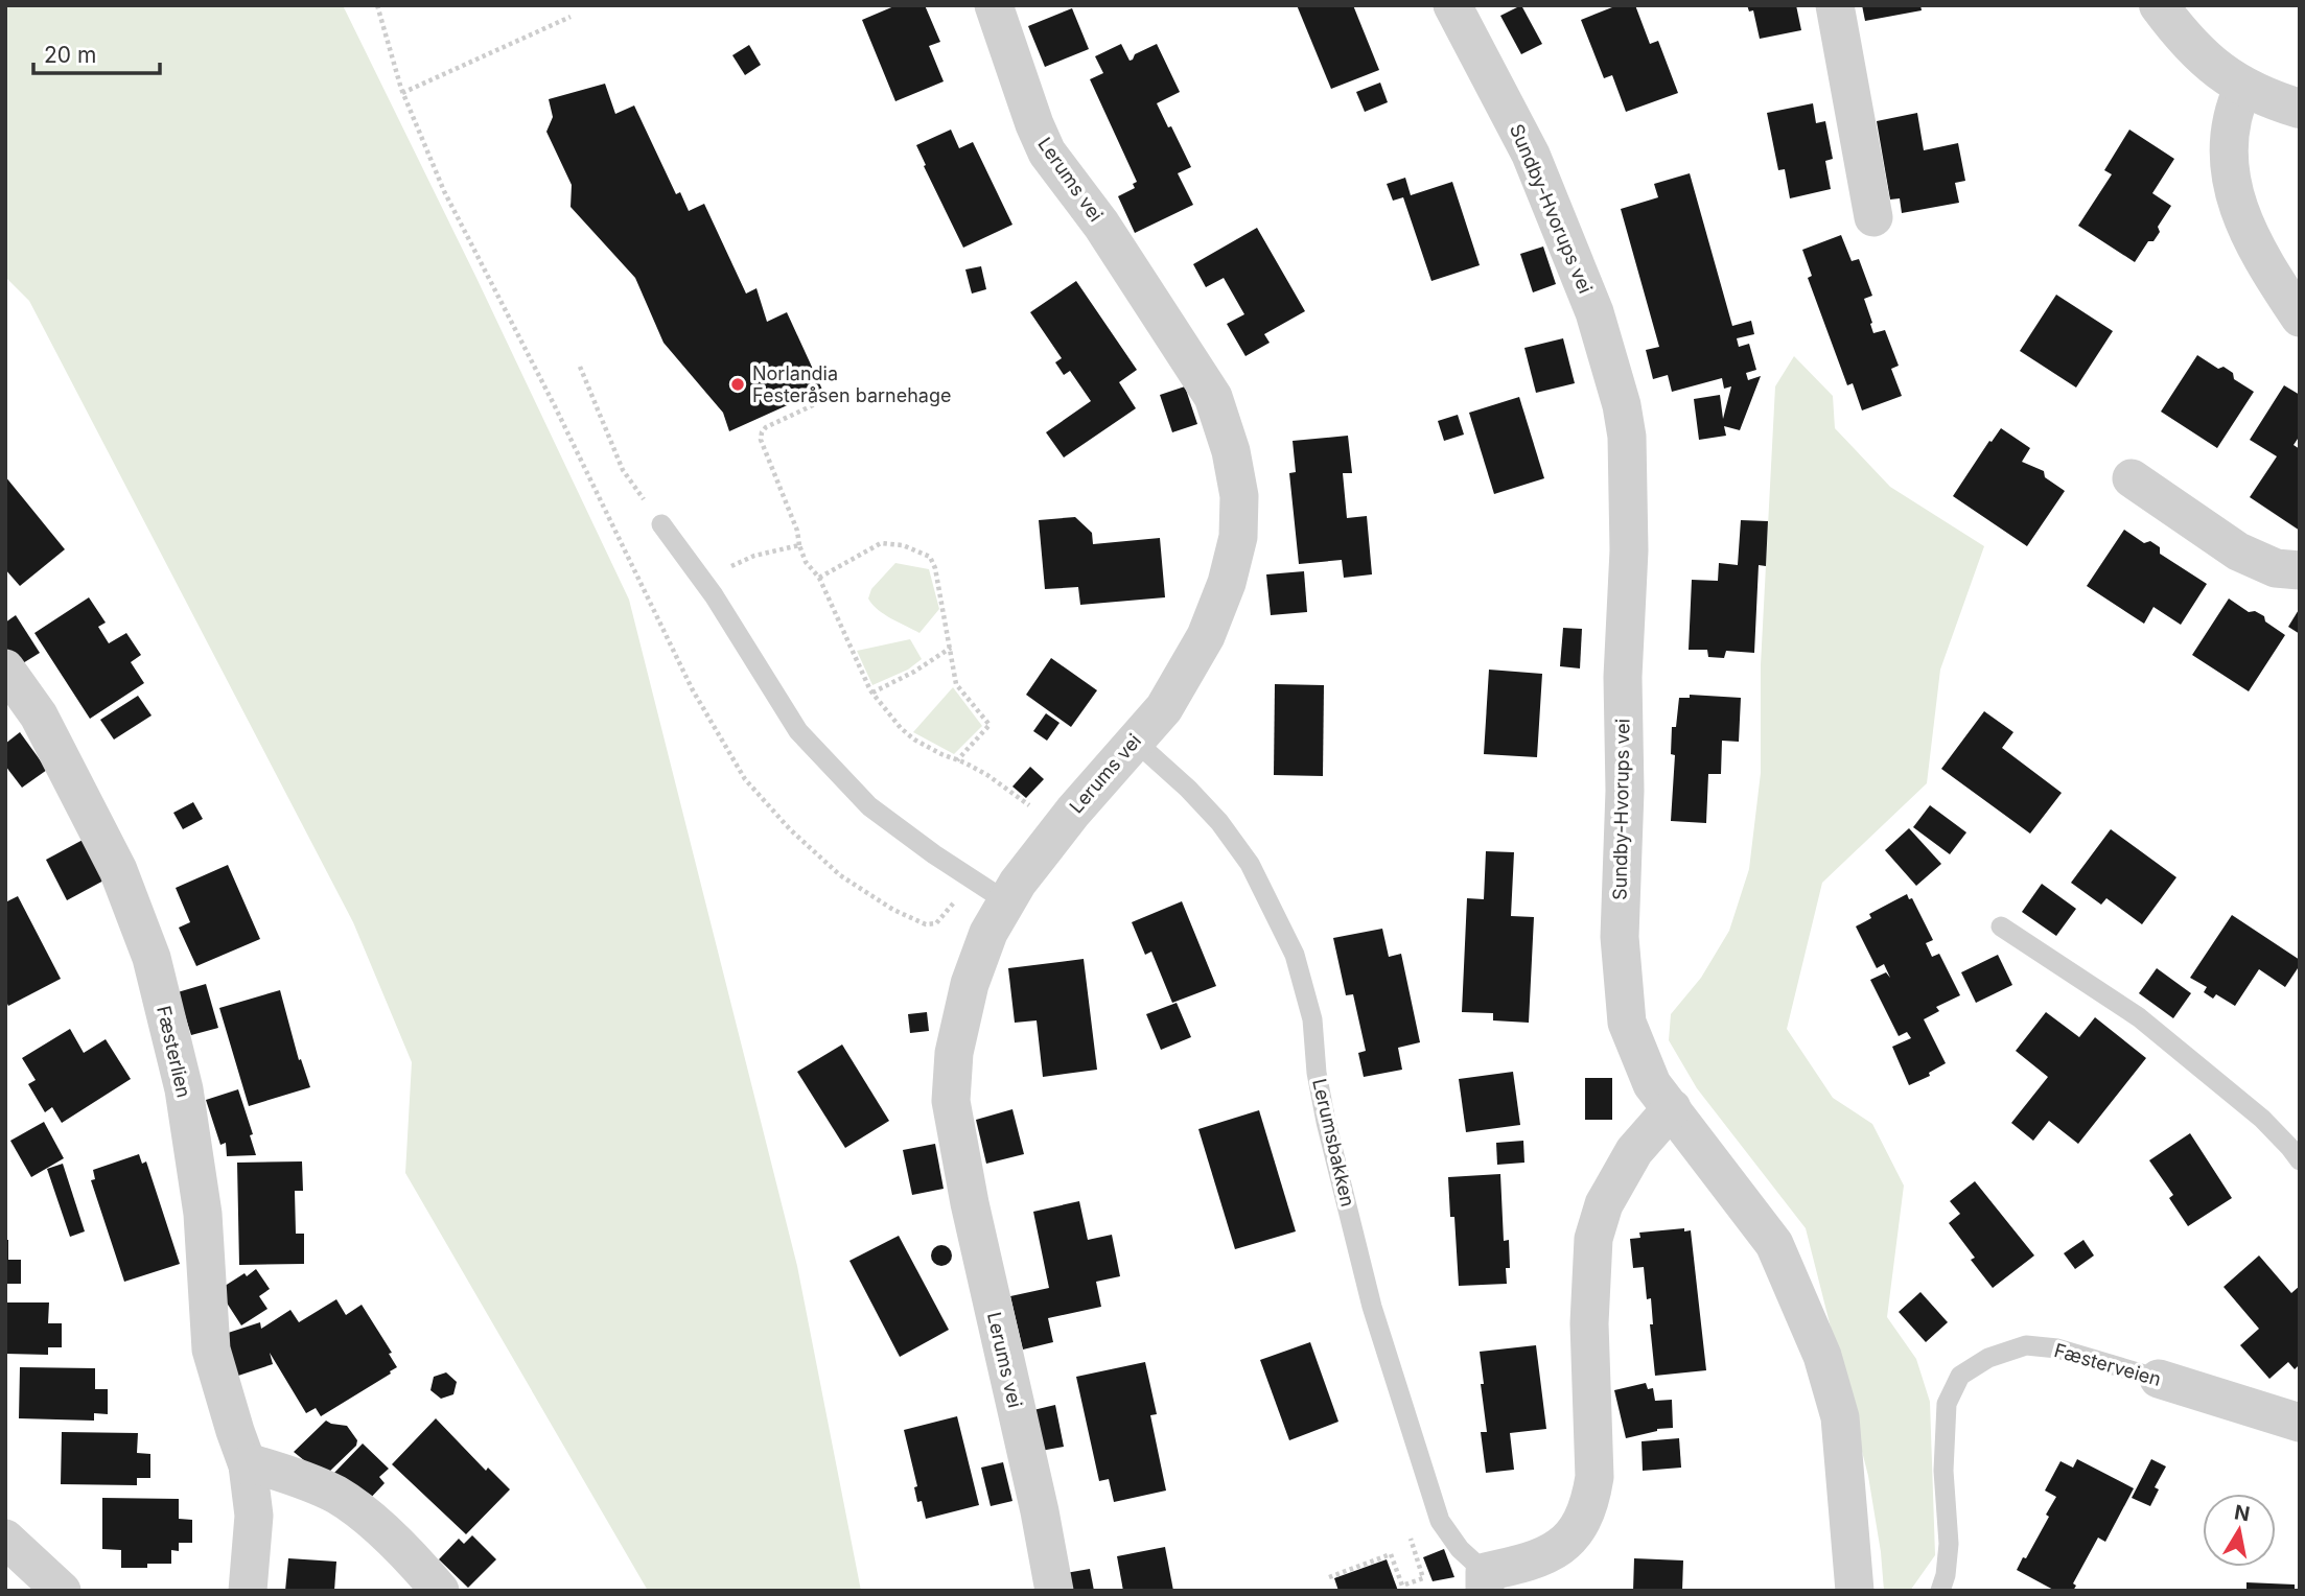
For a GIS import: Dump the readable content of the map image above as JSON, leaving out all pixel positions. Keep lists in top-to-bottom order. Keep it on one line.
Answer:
{"streets":{"street":["Lerums vei","Sundby-Hvorups vei","Fæsterlien","Lerumsbakken","Fæsterveien"]},"crossings":[["Lerums vei","Lerumsbakken"],["Sundby-Hvorups vei","Lerumsbakken"]],"places":["Norlandia Festeråsen barnehage"],"scale_bar":"20 m","north":"top"}
